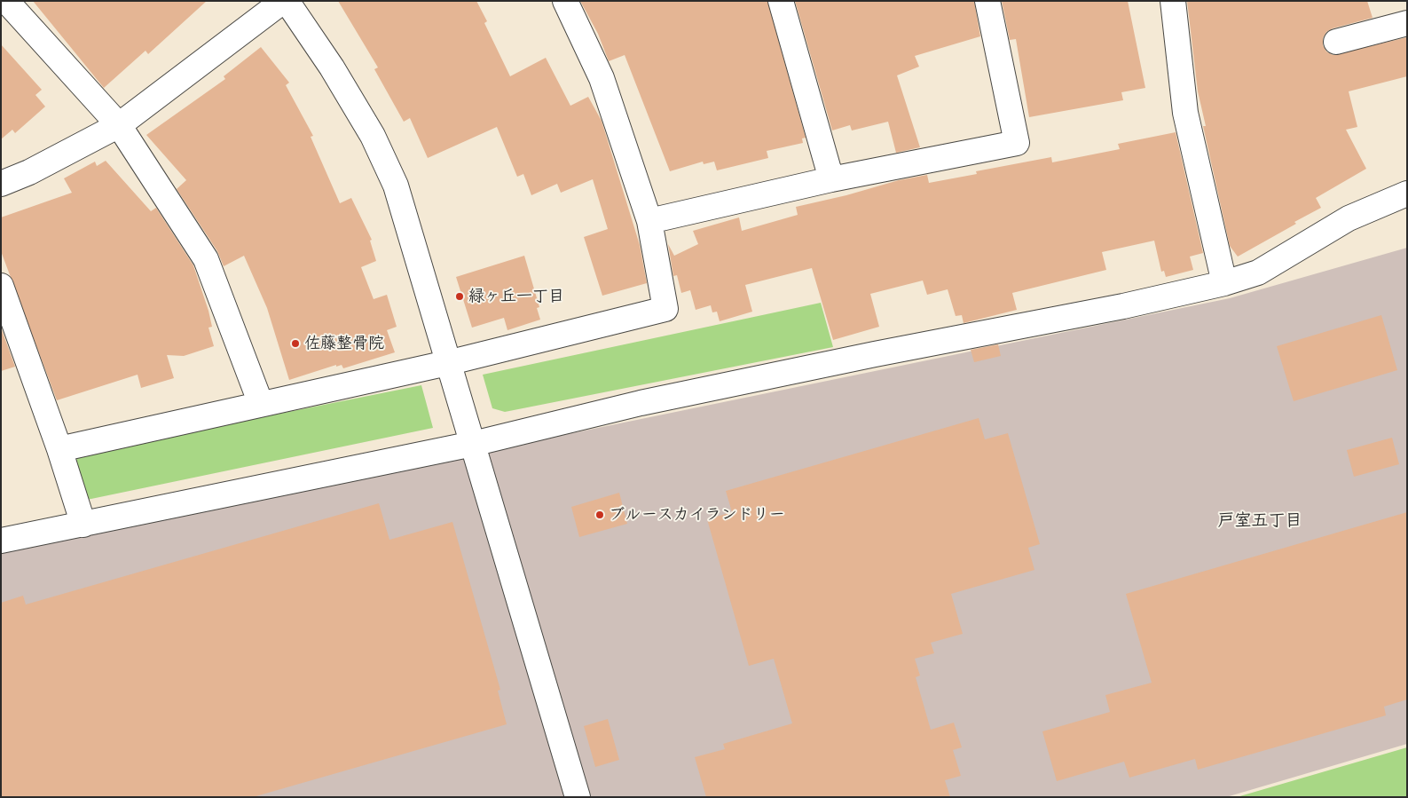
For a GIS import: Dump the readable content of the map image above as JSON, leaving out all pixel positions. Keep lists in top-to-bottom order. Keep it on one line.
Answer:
{"districts":["戸室五丁目"],"places":["緑ヶ丘一丁目","佐藤整骨院","ブルースカイランドリー"]}
